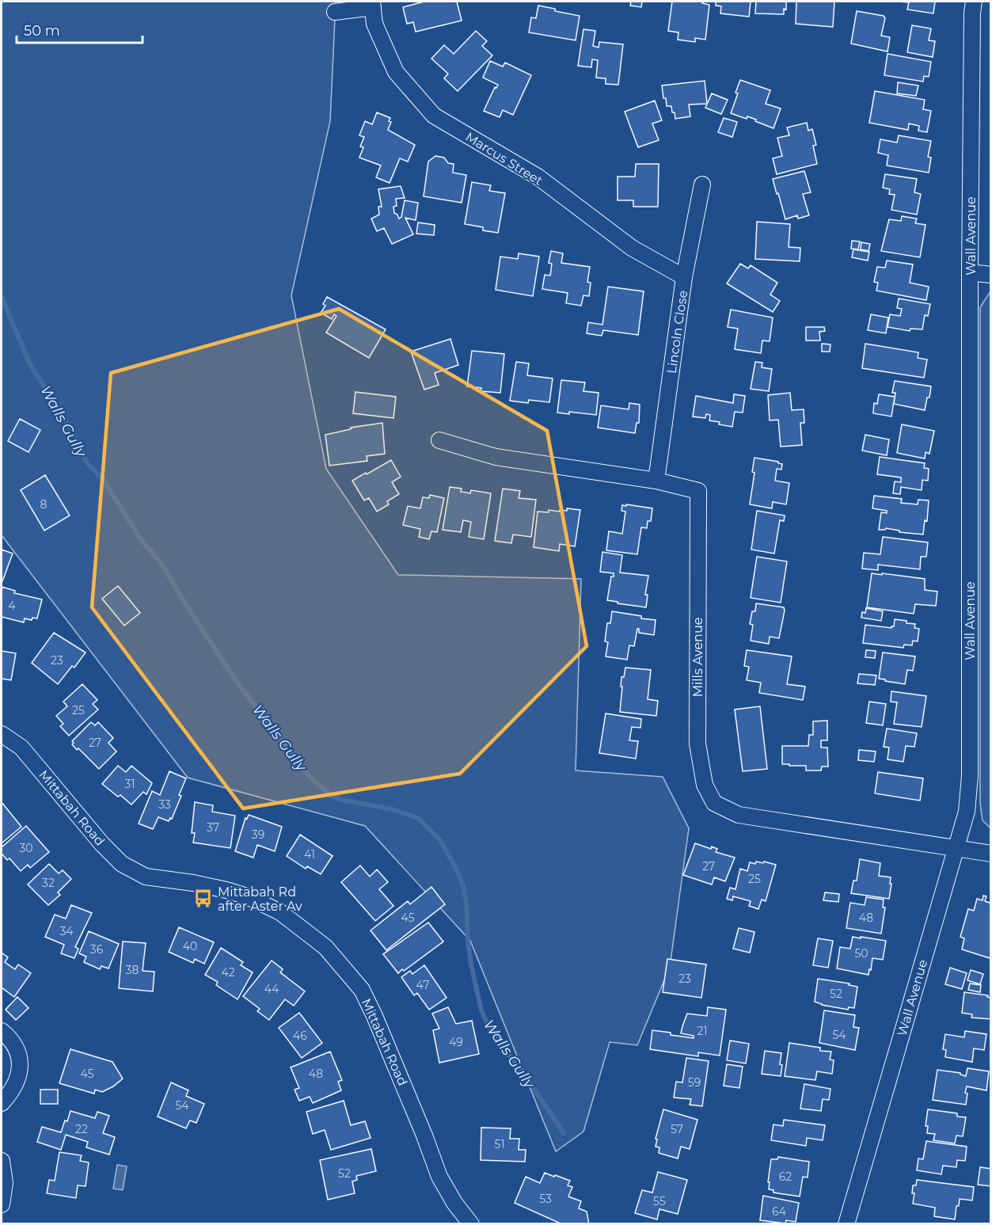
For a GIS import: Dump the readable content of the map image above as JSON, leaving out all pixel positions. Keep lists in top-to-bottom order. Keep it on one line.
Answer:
{"streets":{"street":["Marcus Street","Wall Avenue","Lincoln Close","Mills Avenue","Mittabah Road"]},"crossings":[["Marcus Street","Lincoln Close"],["Wall Avenue","Mills Avenue"],["Lincoln Close","Mills Avenue"]],"water":["Walls Gully"],"places":{"bus stop":["Mittabah Rd after Aster Av"]},"house_numbers":["8","4","23","25","27","31","33","37","39","30","41","27","25","32","45","48","34","40","36","50","38","42","23","47","44","52","21","54","46","49","45","48","59","54","22","57","51","52","62","53","55","64"],"scale_bar":"50 m"}
